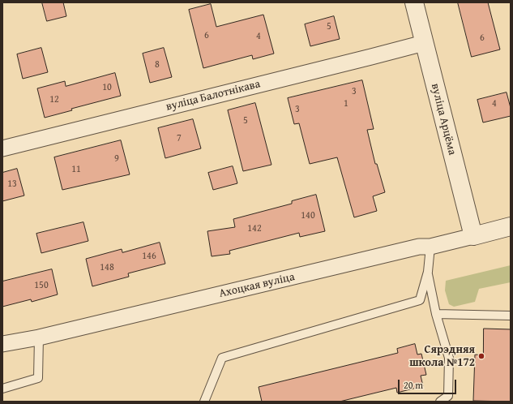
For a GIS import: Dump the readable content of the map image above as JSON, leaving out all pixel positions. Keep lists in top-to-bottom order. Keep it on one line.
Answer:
{"streets":{"street":["вуліца Балотнікава","вуліца Арцёма","Ахоцкая вуліца"]},"crossings":[["вуліца Балотнікава","вуліца Арцёма"],["вуліца Арцёма","Ахоцкая вуліца"]],"places":["Сярэдняя школа №172"],"house_numbers":["5","6","4","6","8","10","3","12","1","4","3","5","7","9","11","13","140","142","146","148","150"],"scale_bar":"20 m"}
